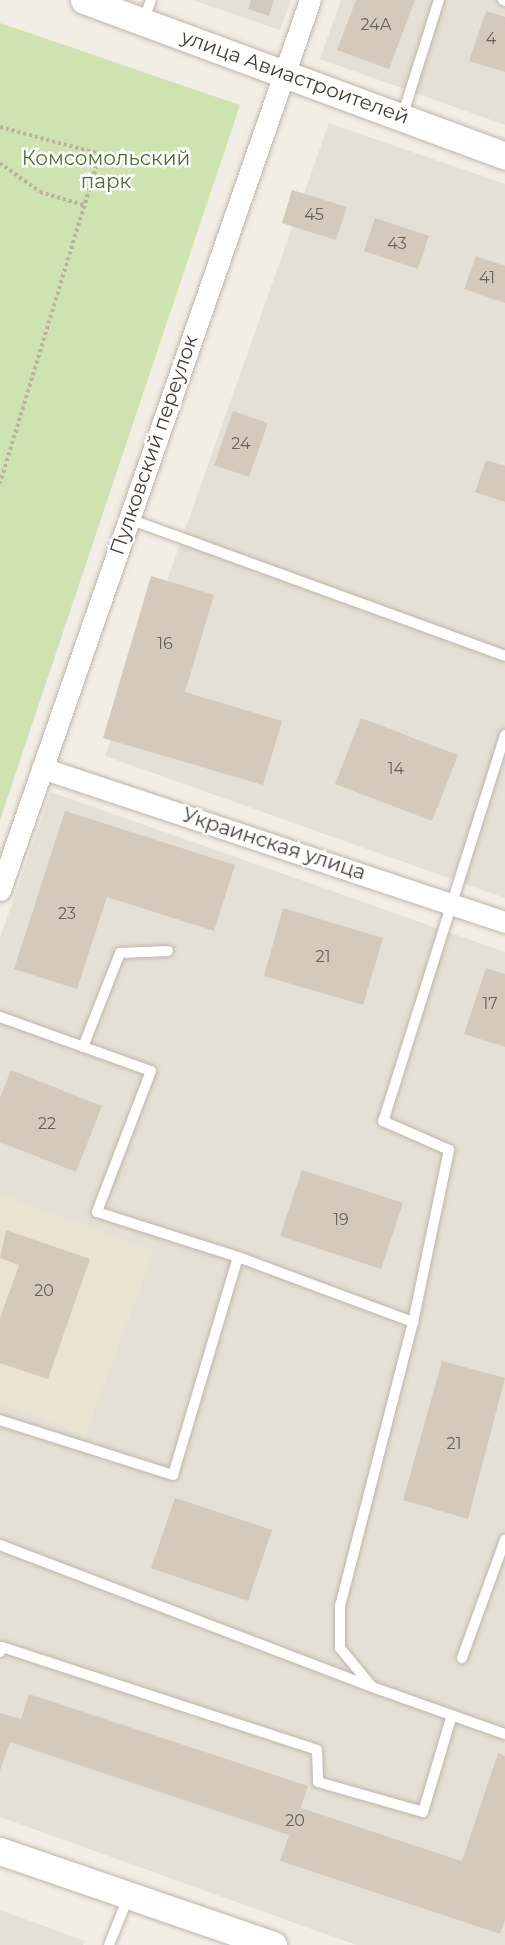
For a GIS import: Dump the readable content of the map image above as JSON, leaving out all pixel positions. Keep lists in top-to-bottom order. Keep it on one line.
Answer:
{"streets":{"street":["улица Авиастроителей","Пулковский переулок","Украинская улица"]},"crossings":[["улица Авиастроителей","Пулковский переулок"],["Пулковский переулок","Украинская улица"]],"parks":["Комсомольский парк"],"house_numbers":["24А","4","45","43","41","24","16","14","23","21","17","22","19","20","21","20"]}
